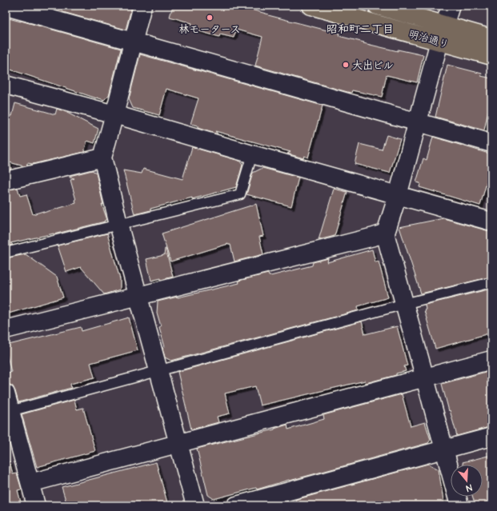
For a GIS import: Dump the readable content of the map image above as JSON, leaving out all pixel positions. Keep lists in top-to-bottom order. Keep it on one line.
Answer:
{"streets":{"main road":["明治通り"]},"districts":["昭和町二丁目"],"places":["林モータース","大出ビル"],"north":"bottom"}
